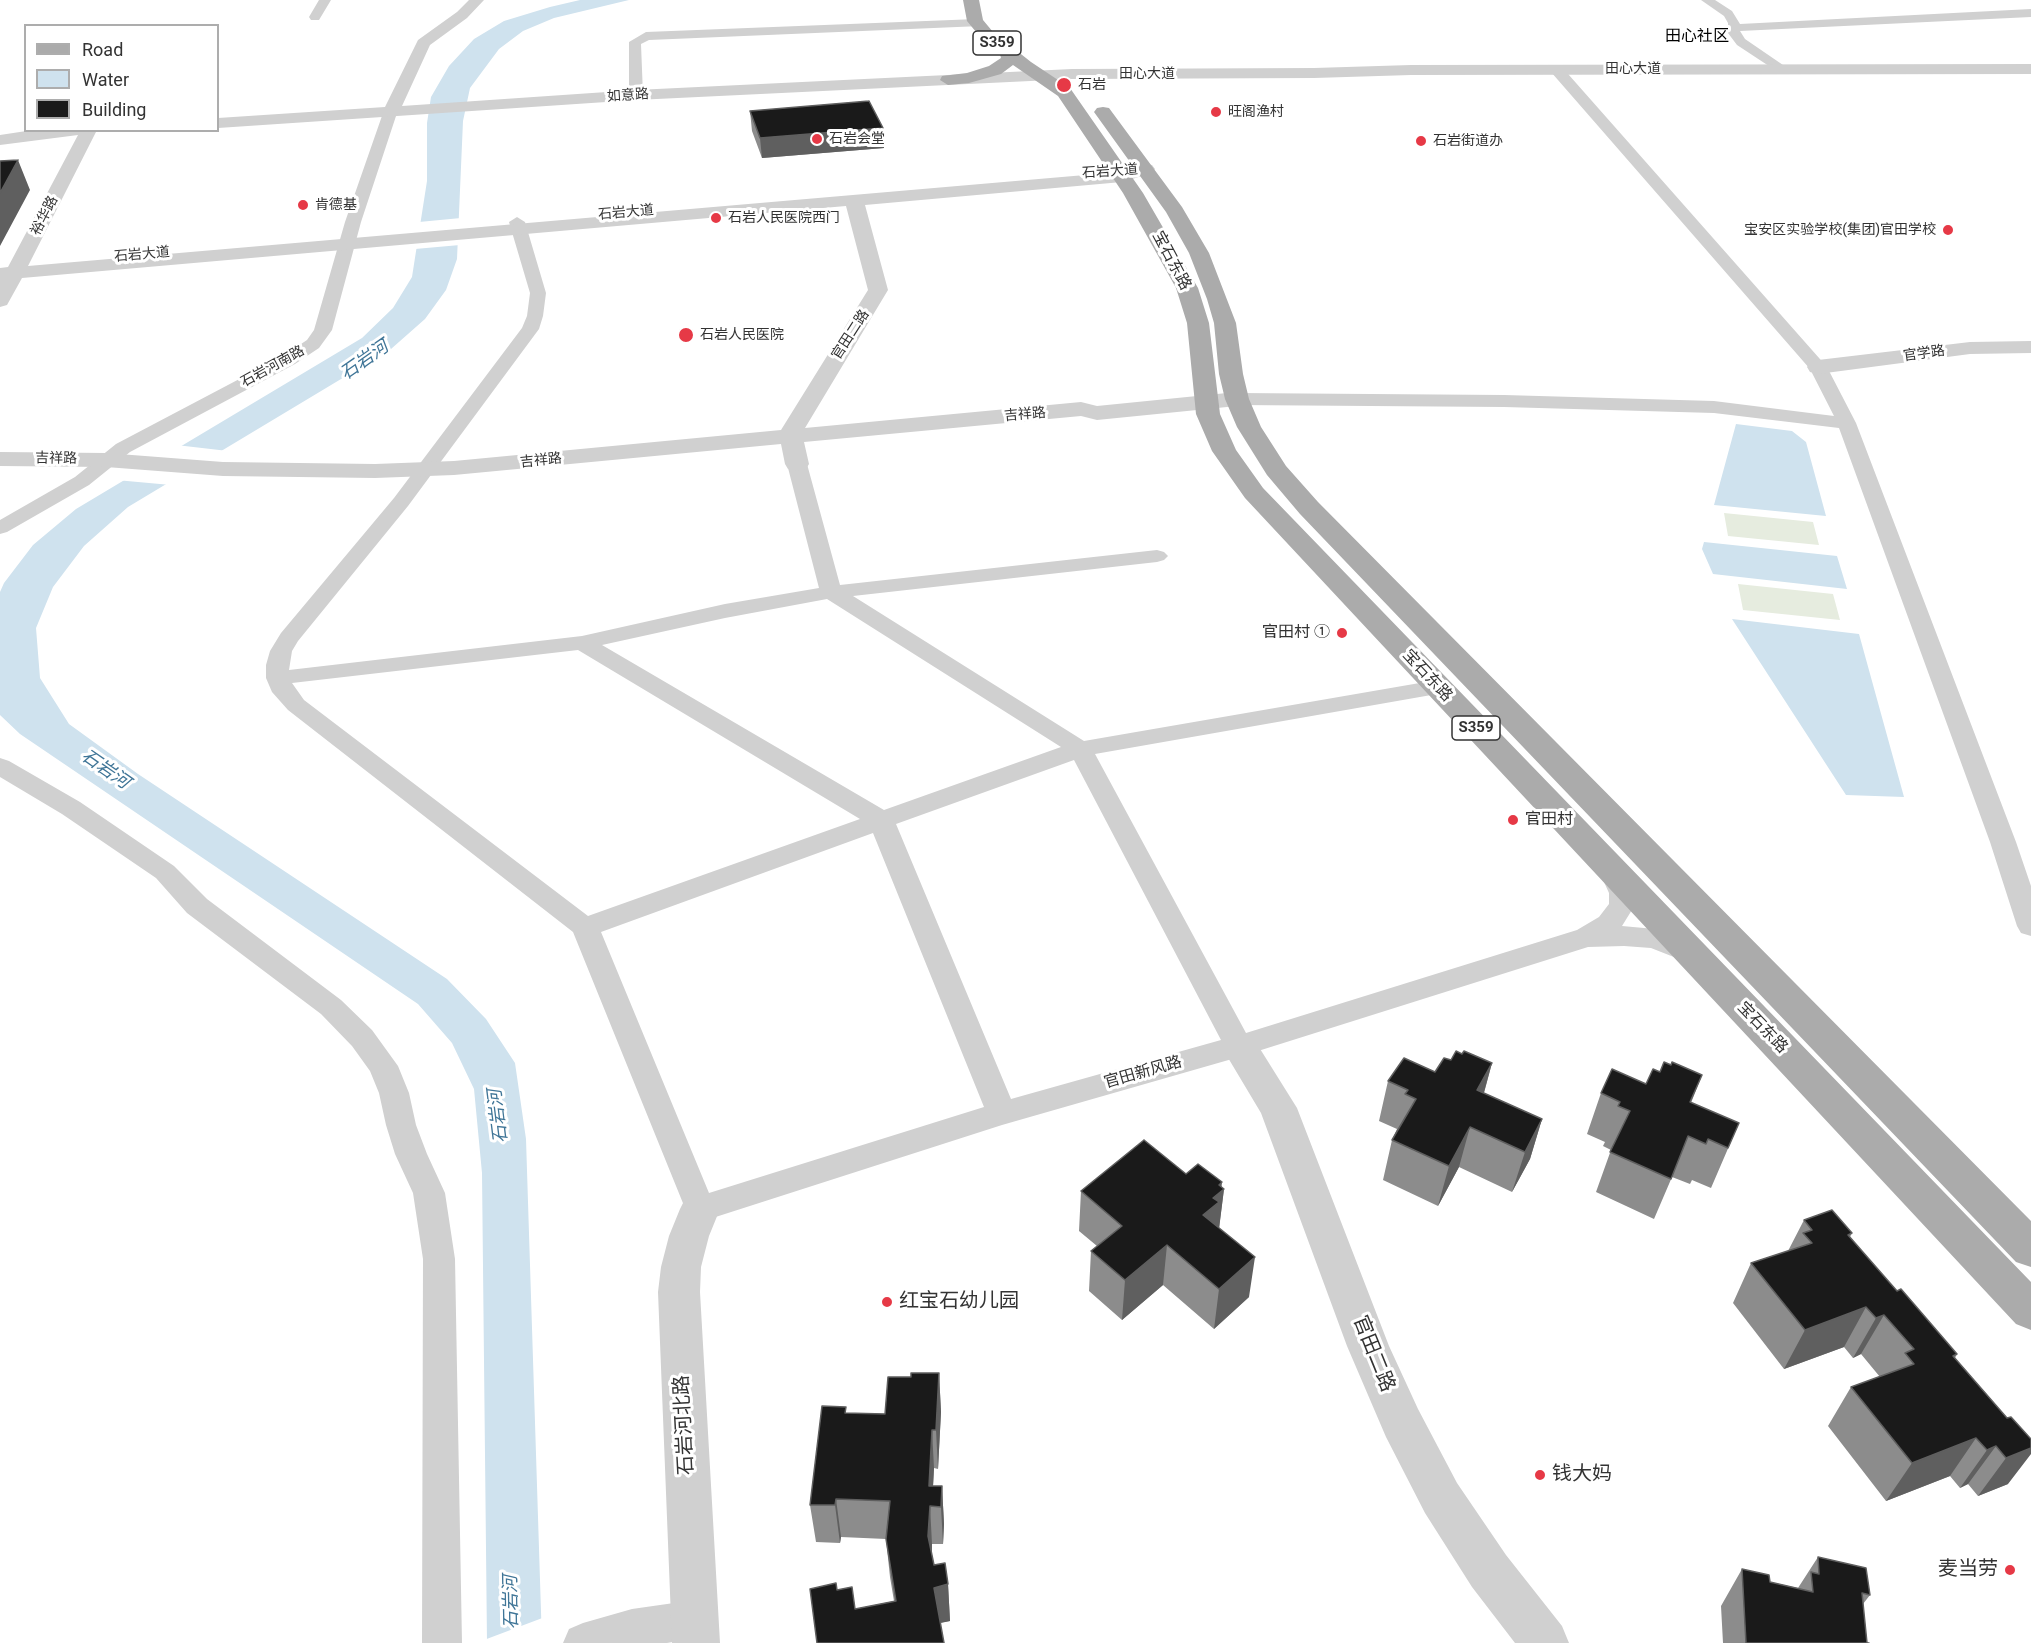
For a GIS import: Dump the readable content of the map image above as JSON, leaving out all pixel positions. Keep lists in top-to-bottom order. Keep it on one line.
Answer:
{"streets":{"main road":["S359","宝石东路"],"street":["田心大道","如意路","石岩大道","裕华路","官田二路","官学路","石岩河南路","吉祥路","官田新风路","石岩河北路"]},"crossings":[["S359","宝石东路"],["田心大道","如意路"],["田心大道","宝石东路"],["如意路","宝石东路"],["如意路","石岩河南路"],["石岩大道","裕华路"],["石岩大道","宝石东路"],["石岩大道","官田二路"],["石岩大道","石岩河南路"],["宝石东路","吉祥路"],["宝石东路","官田新风路"],["官田二路","吉祥路"],["官田二路","官田新风路"],["石岩河南路","吉祥路"],["官田新风路","石岩河北路"]],"districts":["田心社区"],"water":["石岩河"],"places":["石岩","旺阁渔村","石岩会堂","石岩街道办","肯德基","石岩人民医院西门","宝安区实验学校(集团)官田学校","石岩人民医院","官田村 ①","官田村","红宝石幼儿园","钱大妈","麦当劳"],"legend":["Road","Water","Building"]}
